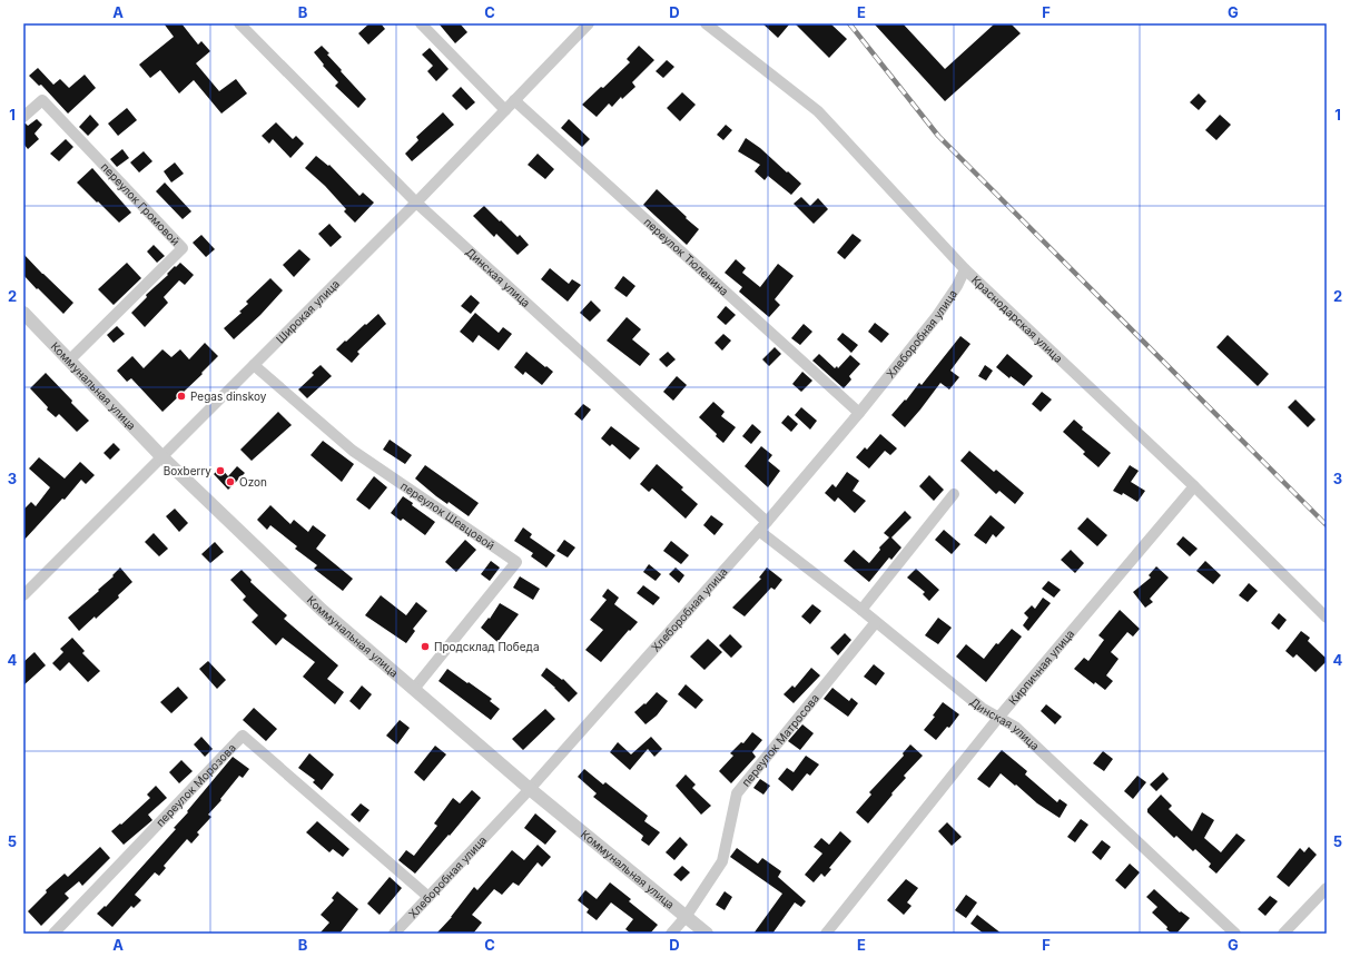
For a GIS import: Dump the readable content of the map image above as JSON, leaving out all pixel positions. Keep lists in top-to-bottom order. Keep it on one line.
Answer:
{"streets":{"street":["переулок Громовой","переулок Тюленина","Динская улица","Широкая улица","Краснодарская улица","Хлеборобная улица","Коммунальная улица","переулок Шевцовой","Кирпичная улица","переулок Матросова","переулок Морозова"]},"crossings":[["переулок Громовой","Коммунальная улица"],["переулок Тюленина","Широкая улица"],["переулок Тюленина","Хлеборобная улица"],["Динская улица","Широкая улица"],["Динская улица","Хлеборобная улица"],["Динская улица","Кирпичная улица"],["Динская улица","переулок Матросова"],["Широкая улица","Коммунальная улица"],["Широкая улица","переулок Шевцовой"],["Краснодарская улица","Хлеборобная улица"],["Краснодарская улица","Кирпичная улица"],["Хлеборобная улица","Коммунальная улица"],["Хлеборобная улица","переулок Морозова"],["Коммунальная улица","переулок Шевцовой"],["Коммунальная улица","переулок Матросова"]],"places":["Pegas dinskoy","Boxberry","Ozon","Продсклад Победа"],"grid":{"columns":["A","B","C","D","E","F","G"],"rows":["1","2","3","4","5"]}}
